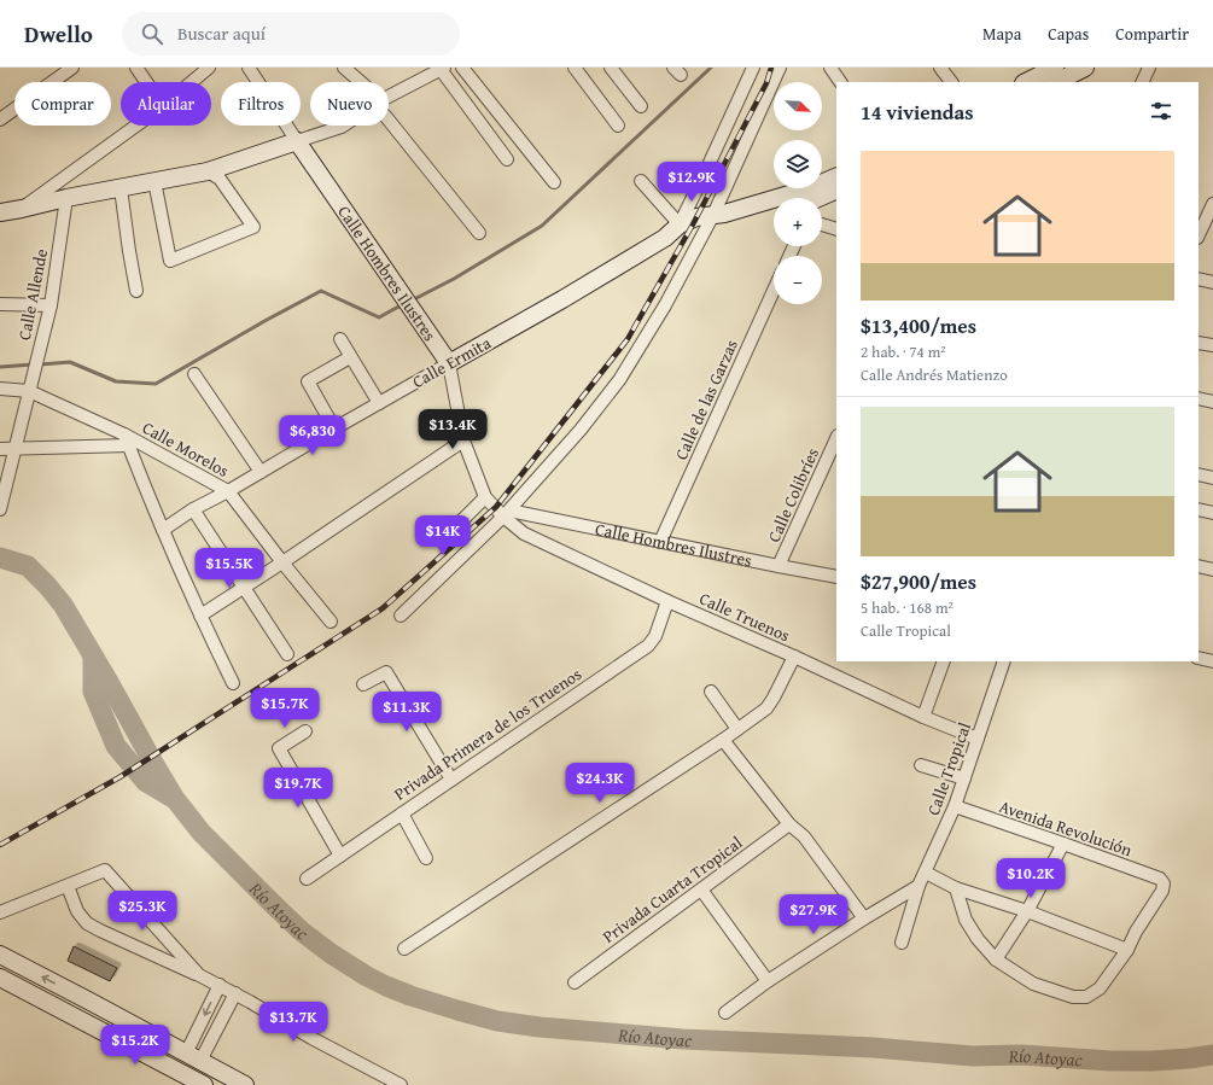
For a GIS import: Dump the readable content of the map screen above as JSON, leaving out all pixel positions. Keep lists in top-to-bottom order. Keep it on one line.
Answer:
{"streets":{"street":["Calle Hombres Ilustres","Calle Allende","Calle Ermita","Calle de las Garzas","Calle Morelos","Calle Colibríes","Calle Truenos","Privada Primera de los Truenos","Calle Tropical","Avenida Revolución","Privada Cuarta Tropical"]},"crossings":[["Calle Hombres Ilustres","Calle Ermita"],["Calle Hombres Ilustres","Calle de las Garzas"],["Calle Hombres Ilustres","Calle Colibríes"],["Calle Hombres Ilustres","Calle Truenos"],["Calle Allende","Calle Morelos"],["Calle Ermita","Calle Morelos"],["Calle Truenos","Privada Primera de los Truenos"],["Calle Truenos","Calle Tropical"],["Calle Tropical","Avenida Revolución"]],"water":["Río Atoyac"],"north":"bottom right","page":{"header":"Dwello","search":"Buscar aquí","nav":["Mapa","Capas","Compartir"],"map_buttons":["+","−"],"chip":["Comprar","Alquilar","Filtros","Nuevo"],"heading":"14 viviendas","list":[{"name":"$13,400/mes","note":"2 hab. · 74 m² · Calle Andrés Matienzo"},{"name":"$27,900/mes","note":"5 hab. · 168 m² · Calle Tropical"}],"price":["$12.9K","$13.4K","$6,830","$14K","$15.5K","$15.7K","$11.3K","$24.3K","$19.7K","$10.2K","$25.3K","$27.9K","$13.7K","$15.2K"]}}
